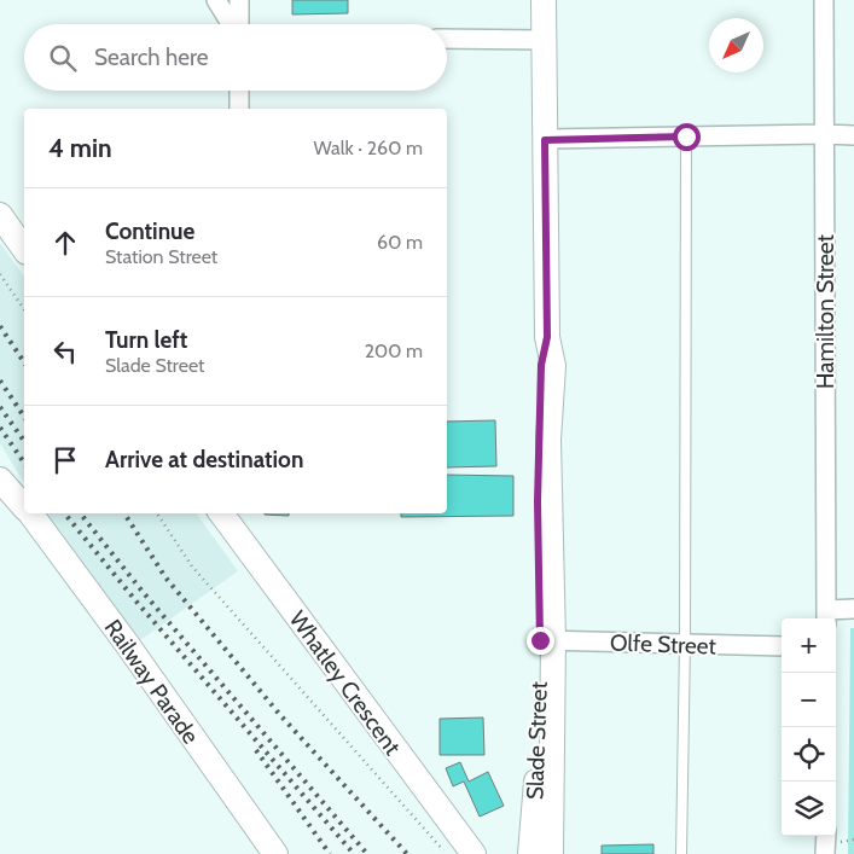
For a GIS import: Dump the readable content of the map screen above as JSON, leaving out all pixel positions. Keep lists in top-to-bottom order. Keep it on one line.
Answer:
{"streets":{"street":["Hamilton Street","Olfe Street","Railway Parade","Whatley Crescent","Slade Street"]},"crossings":[["Olfe Street","Slade Street"]],"north":"bottom left","page":{"search":"Search here","heading":["4 min","Walk · 260 m"],"list":[["Continue","Station Street","60 m"],["Turn left","Slade Street","200 m"],"Arrive at destination"],"map_buttons":["+","−"]}}
